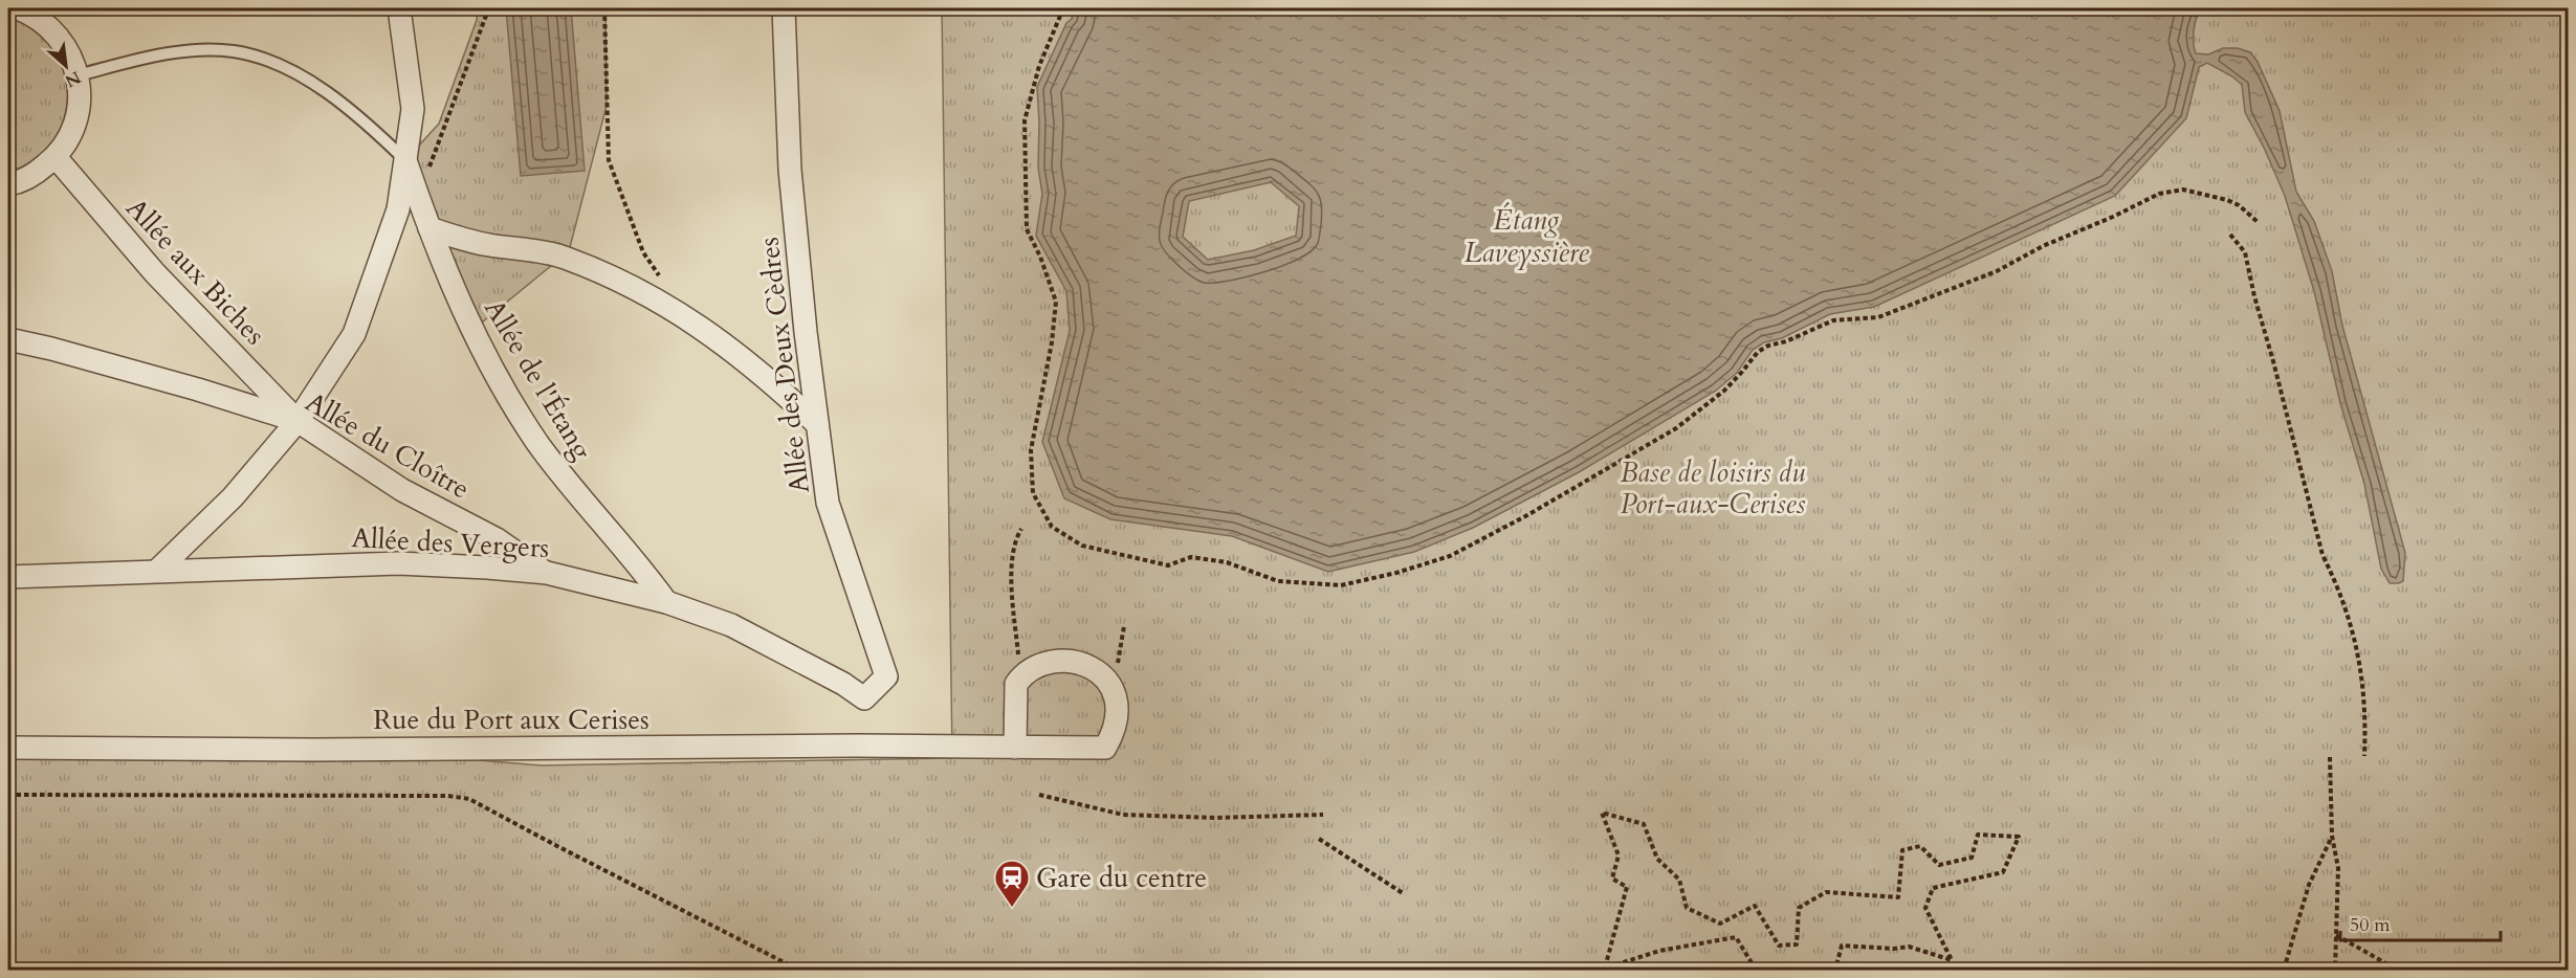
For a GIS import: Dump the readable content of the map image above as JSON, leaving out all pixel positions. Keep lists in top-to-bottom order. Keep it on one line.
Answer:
{"streets":{"street":["Allée aux Biches","Allée des Deux Cèdres","Allée de l'Étang","Allée du Cloître","Allée des Vergers","Rue du Port aux Cerises"]},"crossings":[["Allée aux Biches","Allée du Cloître"],["Allée des Deux Cèdres","Allée des Vergers"],["Allée de l'Étang","Allée des Vergers"],["Allée du Cloître","Allée des Vergers"]],"water":["Étang Laveyssière"],"parks":["Base de loisirs du Port-aux-Cerises"],"places":{"station":["Gare du centre"]},"scale_bar":"50 m","north":"bottom right"}
